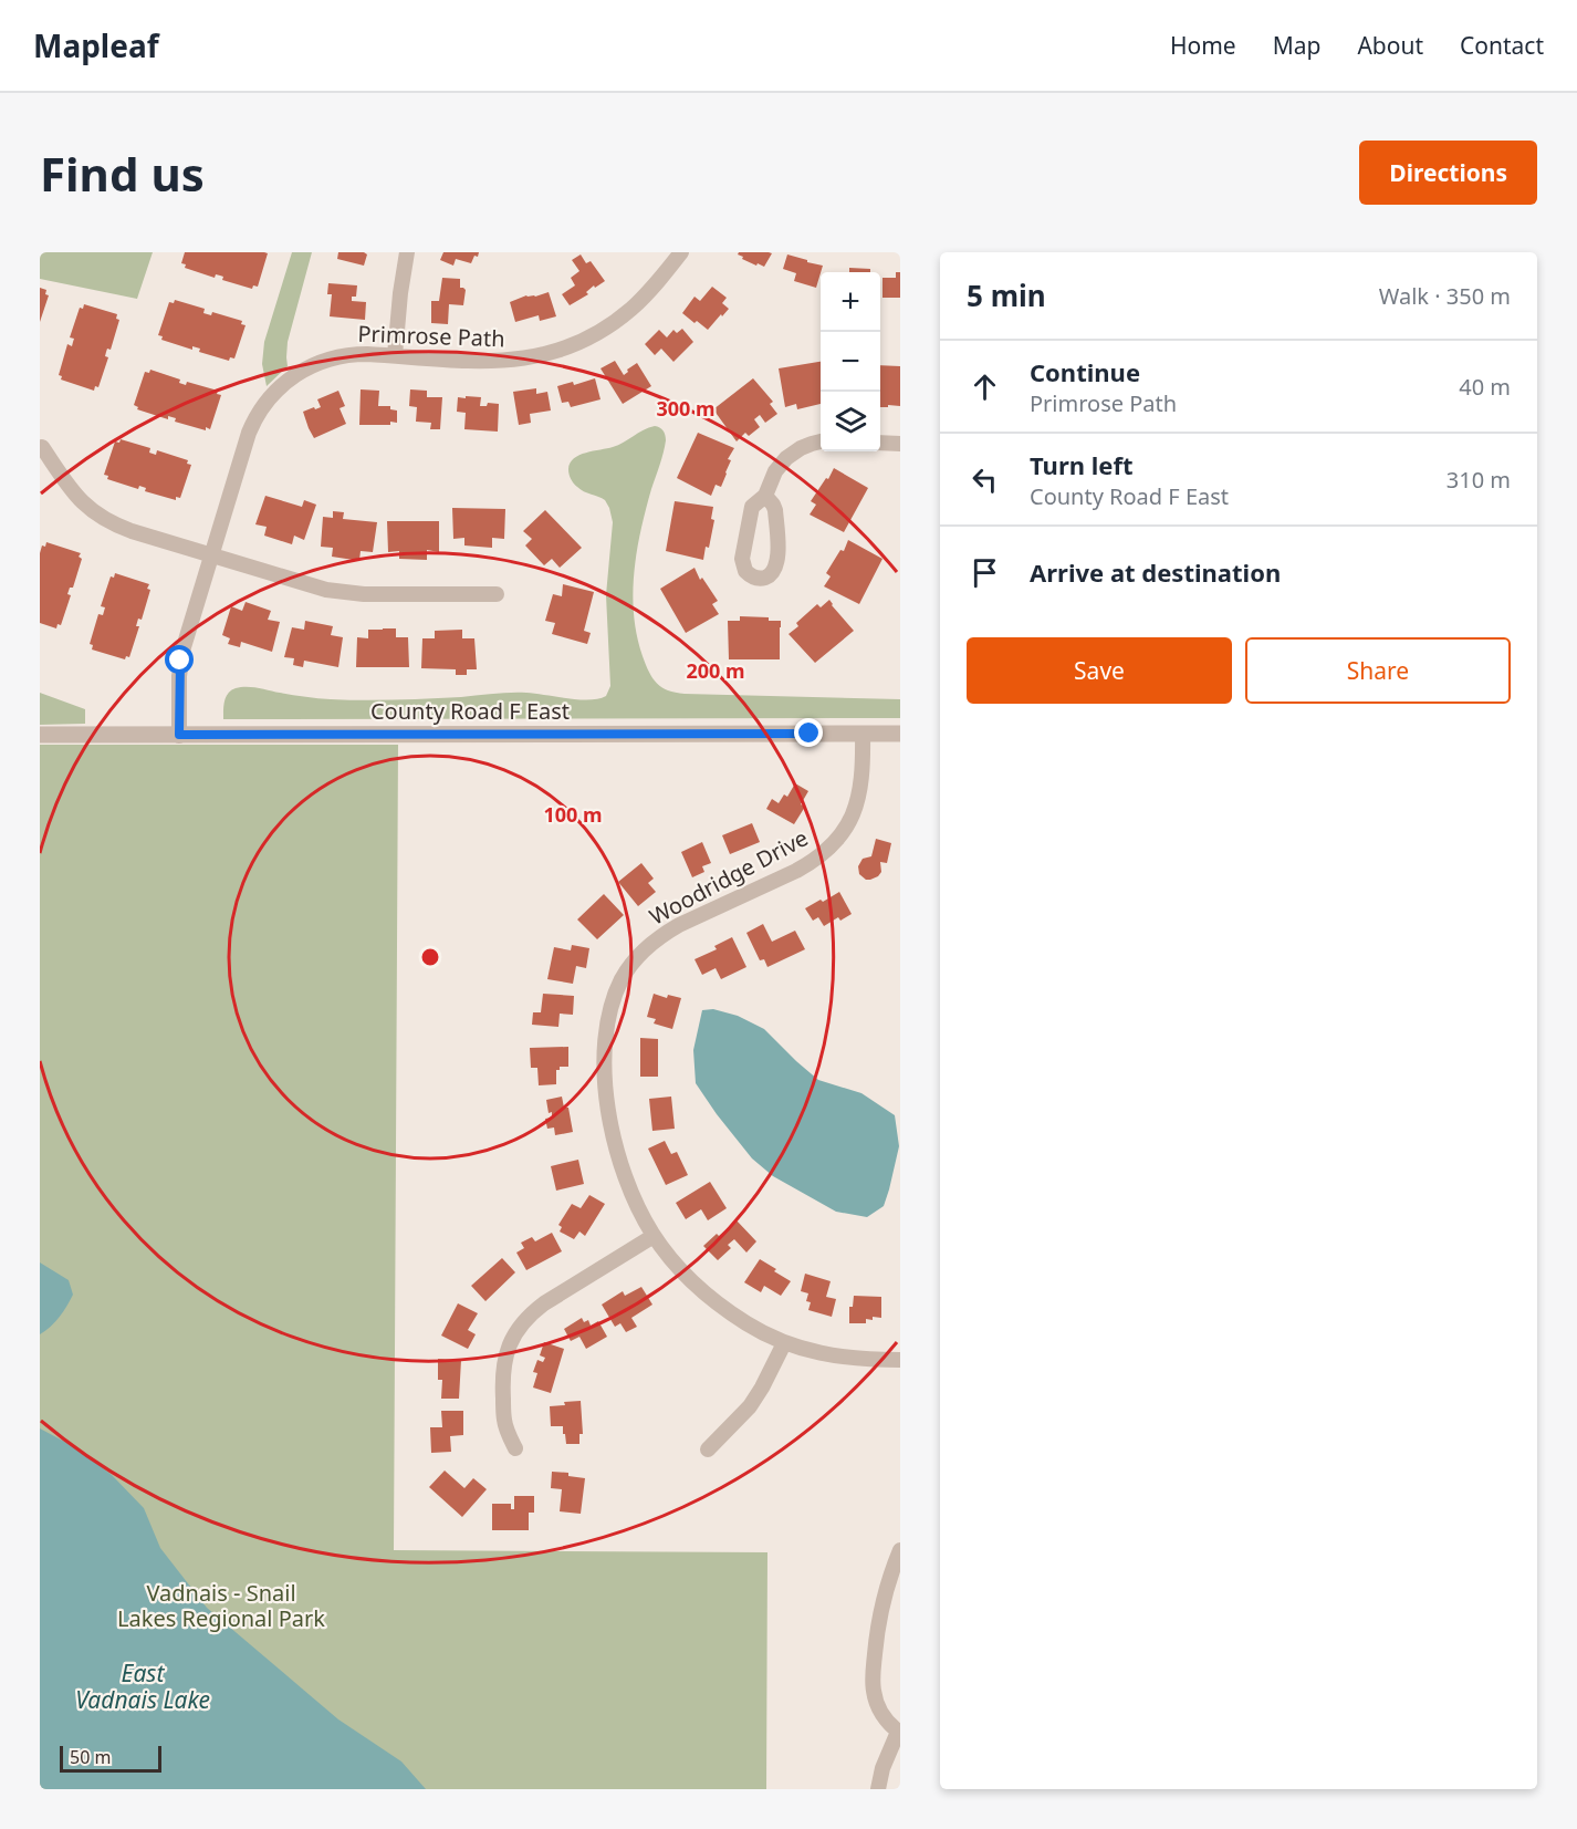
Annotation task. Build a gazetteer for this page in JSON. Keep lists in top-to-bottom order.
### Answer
{
  "streets": {
    "street": ["Primrose Path", "County Road F East", "Woodridge Drive"]
  },
  "crossings": [
    ["Primrose Path", "County Road F East"],
    ["County Road F East", "Woodridge Drive"]
  ],
  "water": ["East Vadnais Lake"],
  "parks": ["Vadnais - Snail Lakes Regional Park"],
  "scale_bar": "50 m",
  "page": {
    "header": "Mapleaf",
    "nav": [
      "Home",
      "Map",
      "About",
      "Contact"
    ],
    "buttons": [
      "Directions",
      ["Save", "Share"]
    ],
    "title": "Find us",
    "heading": ["5 min", "Walk · 350 m"],
    "map_buttons": ["+", "−"],
    "list": [
      ["Continue", "Primrose Path", "40 m"],
      ["Turn left", "County Road F East", "310 m"],
      "Arrive at destination"
    ],
    "scale": "50 m"
  },
  "rings": ["300 m", "200 m", "100 m"]
}
